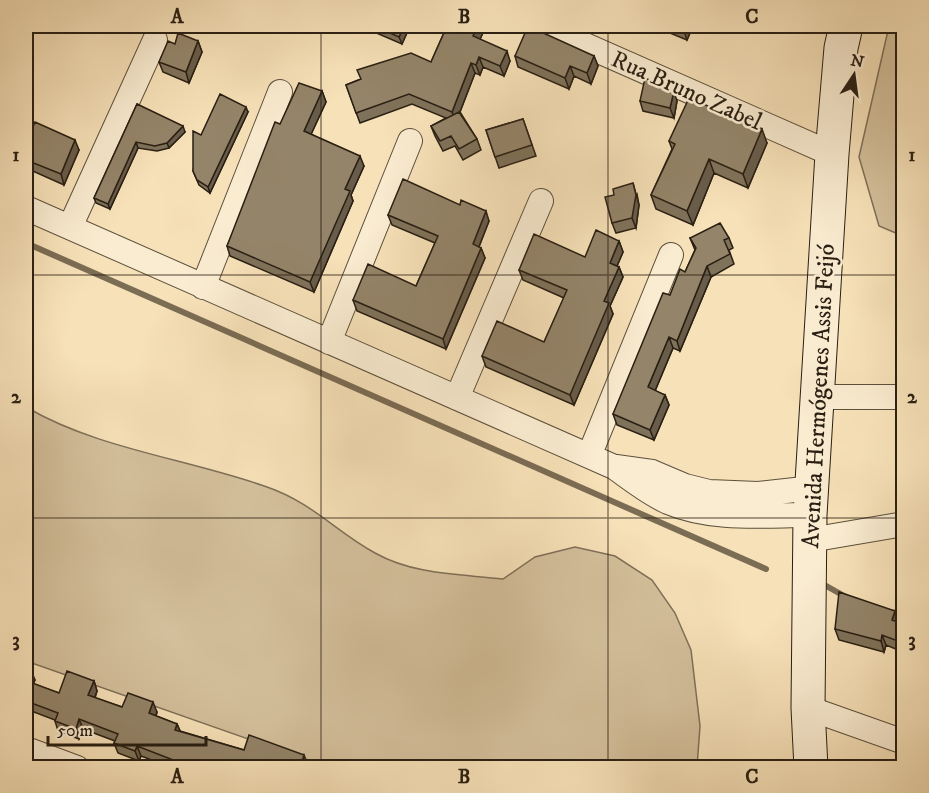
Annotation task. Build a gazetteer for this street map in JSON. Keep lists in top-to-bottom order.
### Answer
{
  "streets": {
    "main road": ["Avenida Hermógenes Assis Feijó"],
    "street": ["Rua Bruno Zabel"]
  },
  "crossings": [
    ["Rua Bruno Zabel", "Avenida Hermógenes Assis Feijó"]
  ],
  "scale_bar": "50 m",
  "north": "top",
  "grid": {
    "columns": ["A", "B", "C"],
    "rows": ["1", "2", "3"]
  }
}
